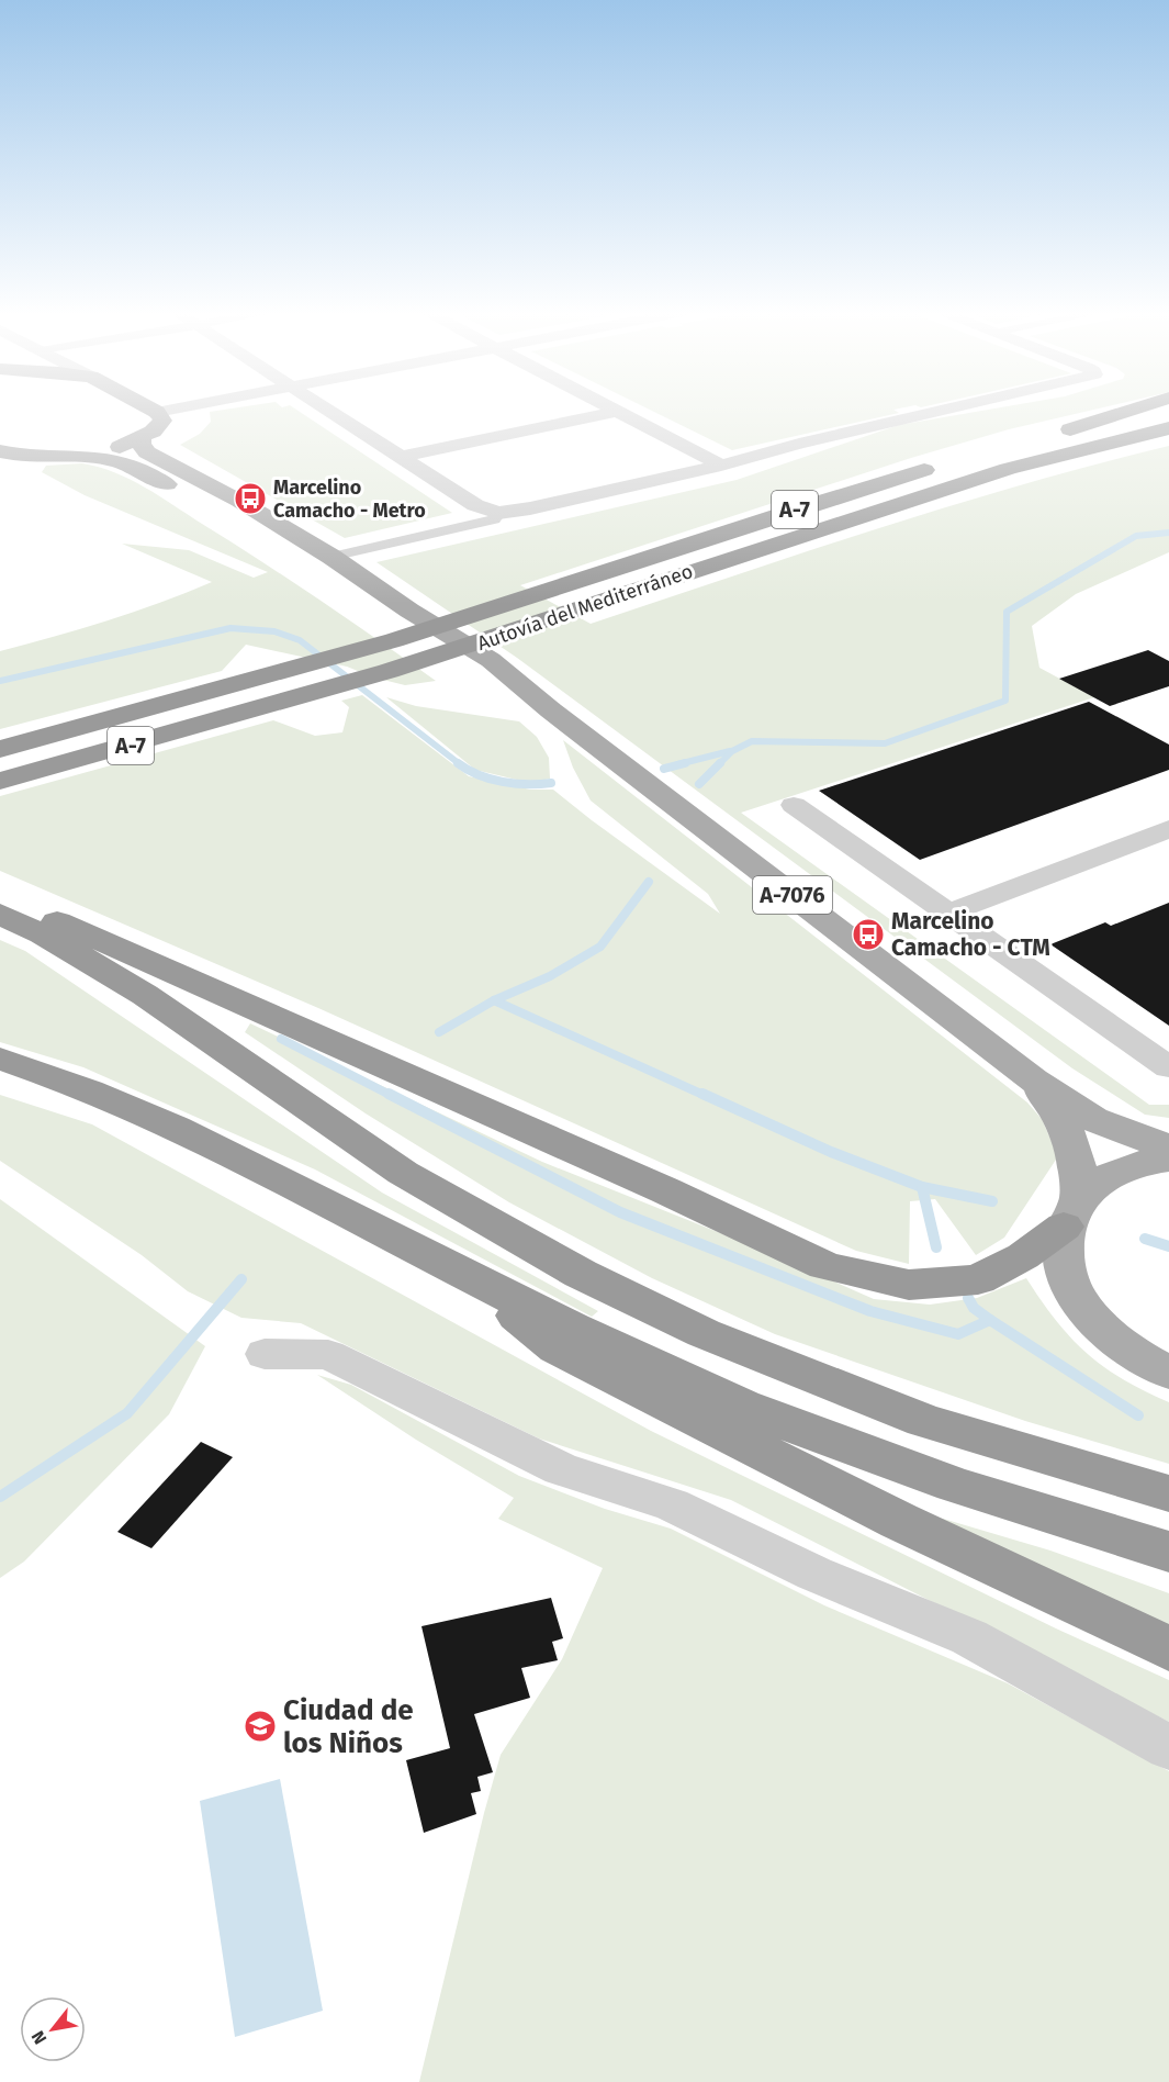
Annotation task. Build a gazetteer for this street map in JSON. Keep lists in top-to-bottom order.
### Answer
{
  "streets": {
    "highway": ["A-7", "Autovía del Mediterráneo"],
    "main road": ["A-7076"]
  },
  "places": {
    "bus stop": ["Marcelino Camacho - Metro", "Marcelino Camacho - CTM"],
    "school or university": ["Ciudad de los Niños"]
  },
  "north": "bottom left"
}
